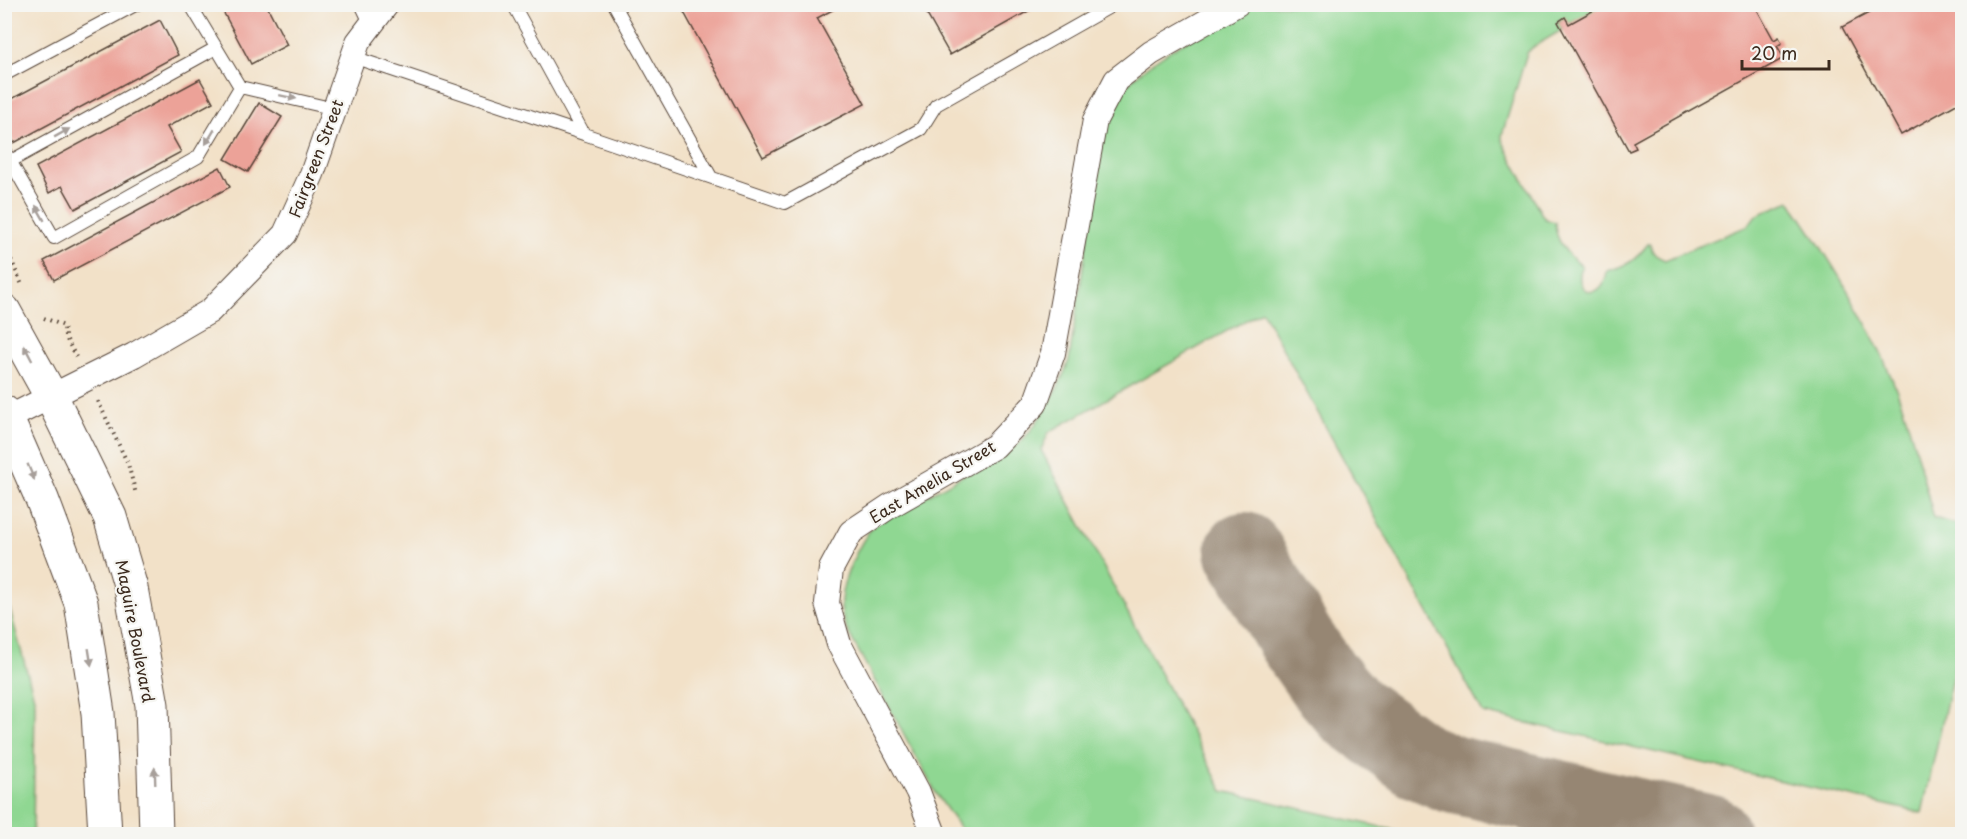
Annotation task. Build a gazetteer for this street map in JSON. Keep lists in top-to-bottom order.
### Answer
{
  "streets": {
    "main road": ["Maguire Boulevard"],
    "street": ["Fairgreen Street", "East Amelia Street"]
  },
  "crossings": [
    ["Fairgreen Street", "Maguire Boulevard"]
  ],
  "scale_bar": "20 m"
}
